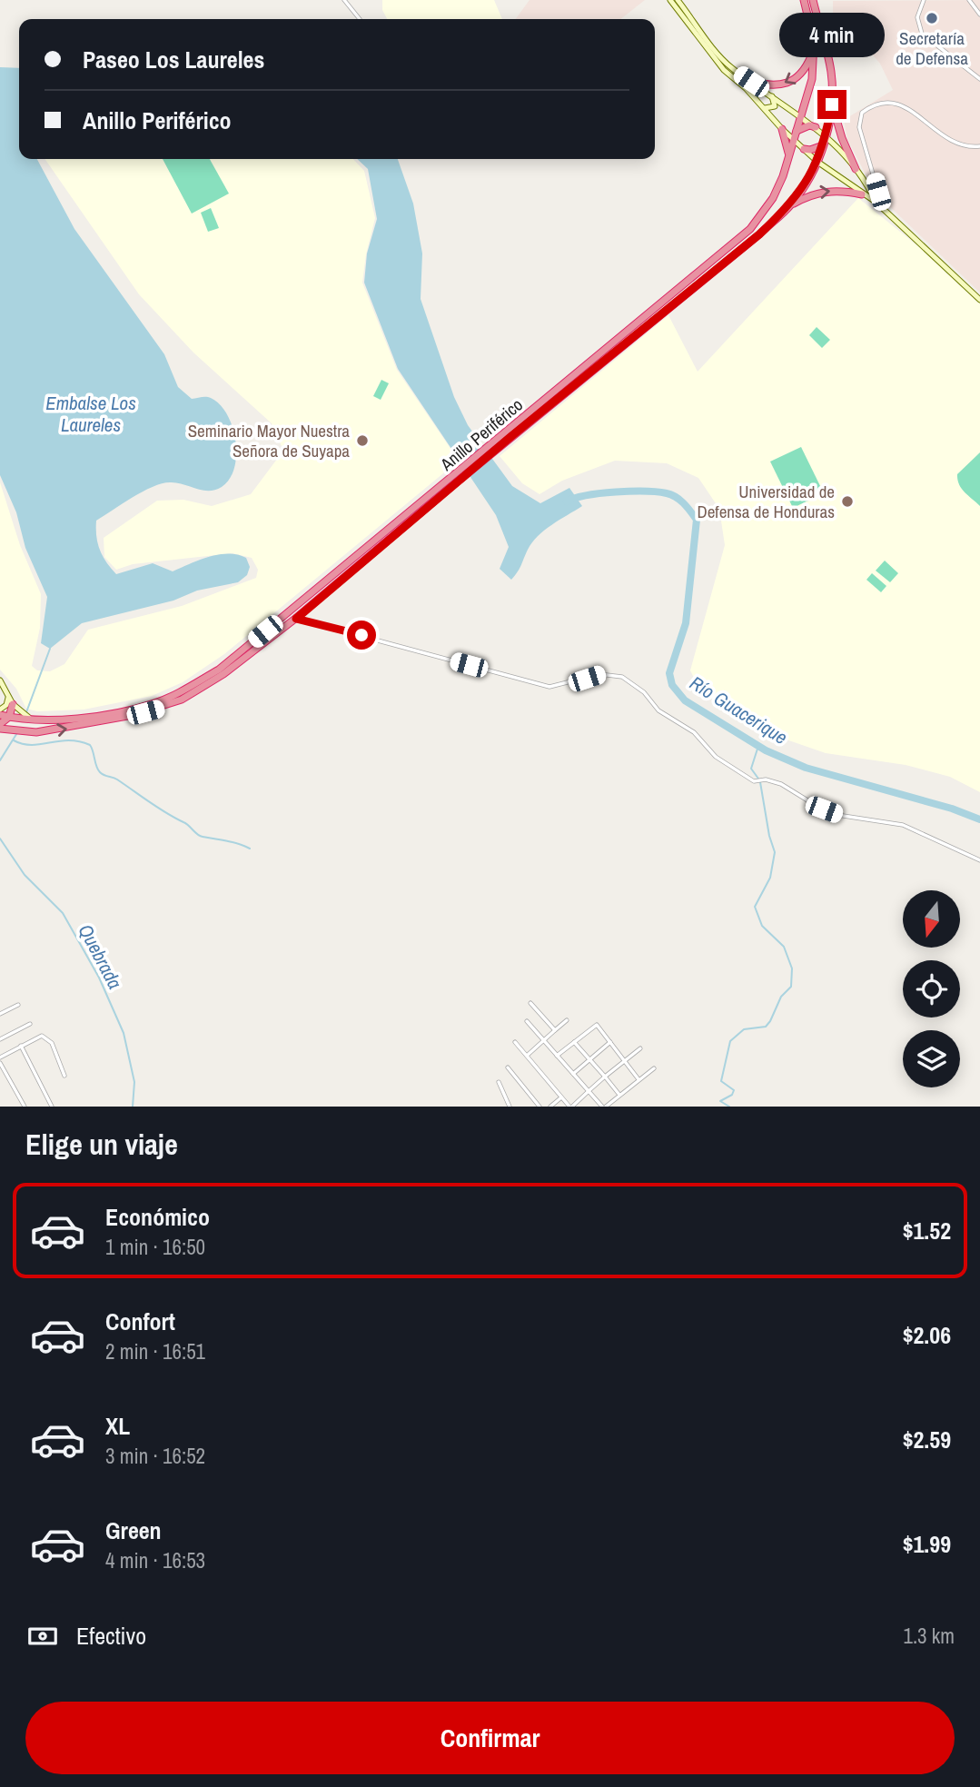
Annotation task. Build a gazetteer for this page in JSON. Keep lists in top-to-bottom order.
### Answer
{
  "streets": {
    "highway": ["Anillo Periférico"]
  },
  "water": ["Embalse Los Laureles", "Río Guacerique", "Quebrada"],
  "places": ["Secretaría de Defensa", "Seminario Mayor Nuestra Señora de Suyapa", "Universidad de Defensa de Honduras"],
  "north": "bottom",
  "page": {
    "bubble": "4 min",
    "banner": ["Paseo Los Laureles", "Anillo Periférico"],
    "heading": "Elige un viaje",
    "list": [
      {
        "name": "Económico",
        "note": "1 min · 16:50",
        "value": "$1.52"
      },
      {
        "name": "Confort",
        "note": "2 min · 16:51",
        "value": "$2.06"
      },
      {
        "name": "XL",
        "note": "3 min · 16:52",
        "value": "$2.59"
      },
      {
        "name": "Green",
        "note": "4 min · 16:53",
        "value": "$1.99"
      }
    ],
    "pay": ["Efectivo", "1.3 km"],
    "buttons": "Confirmar"
  }
}
